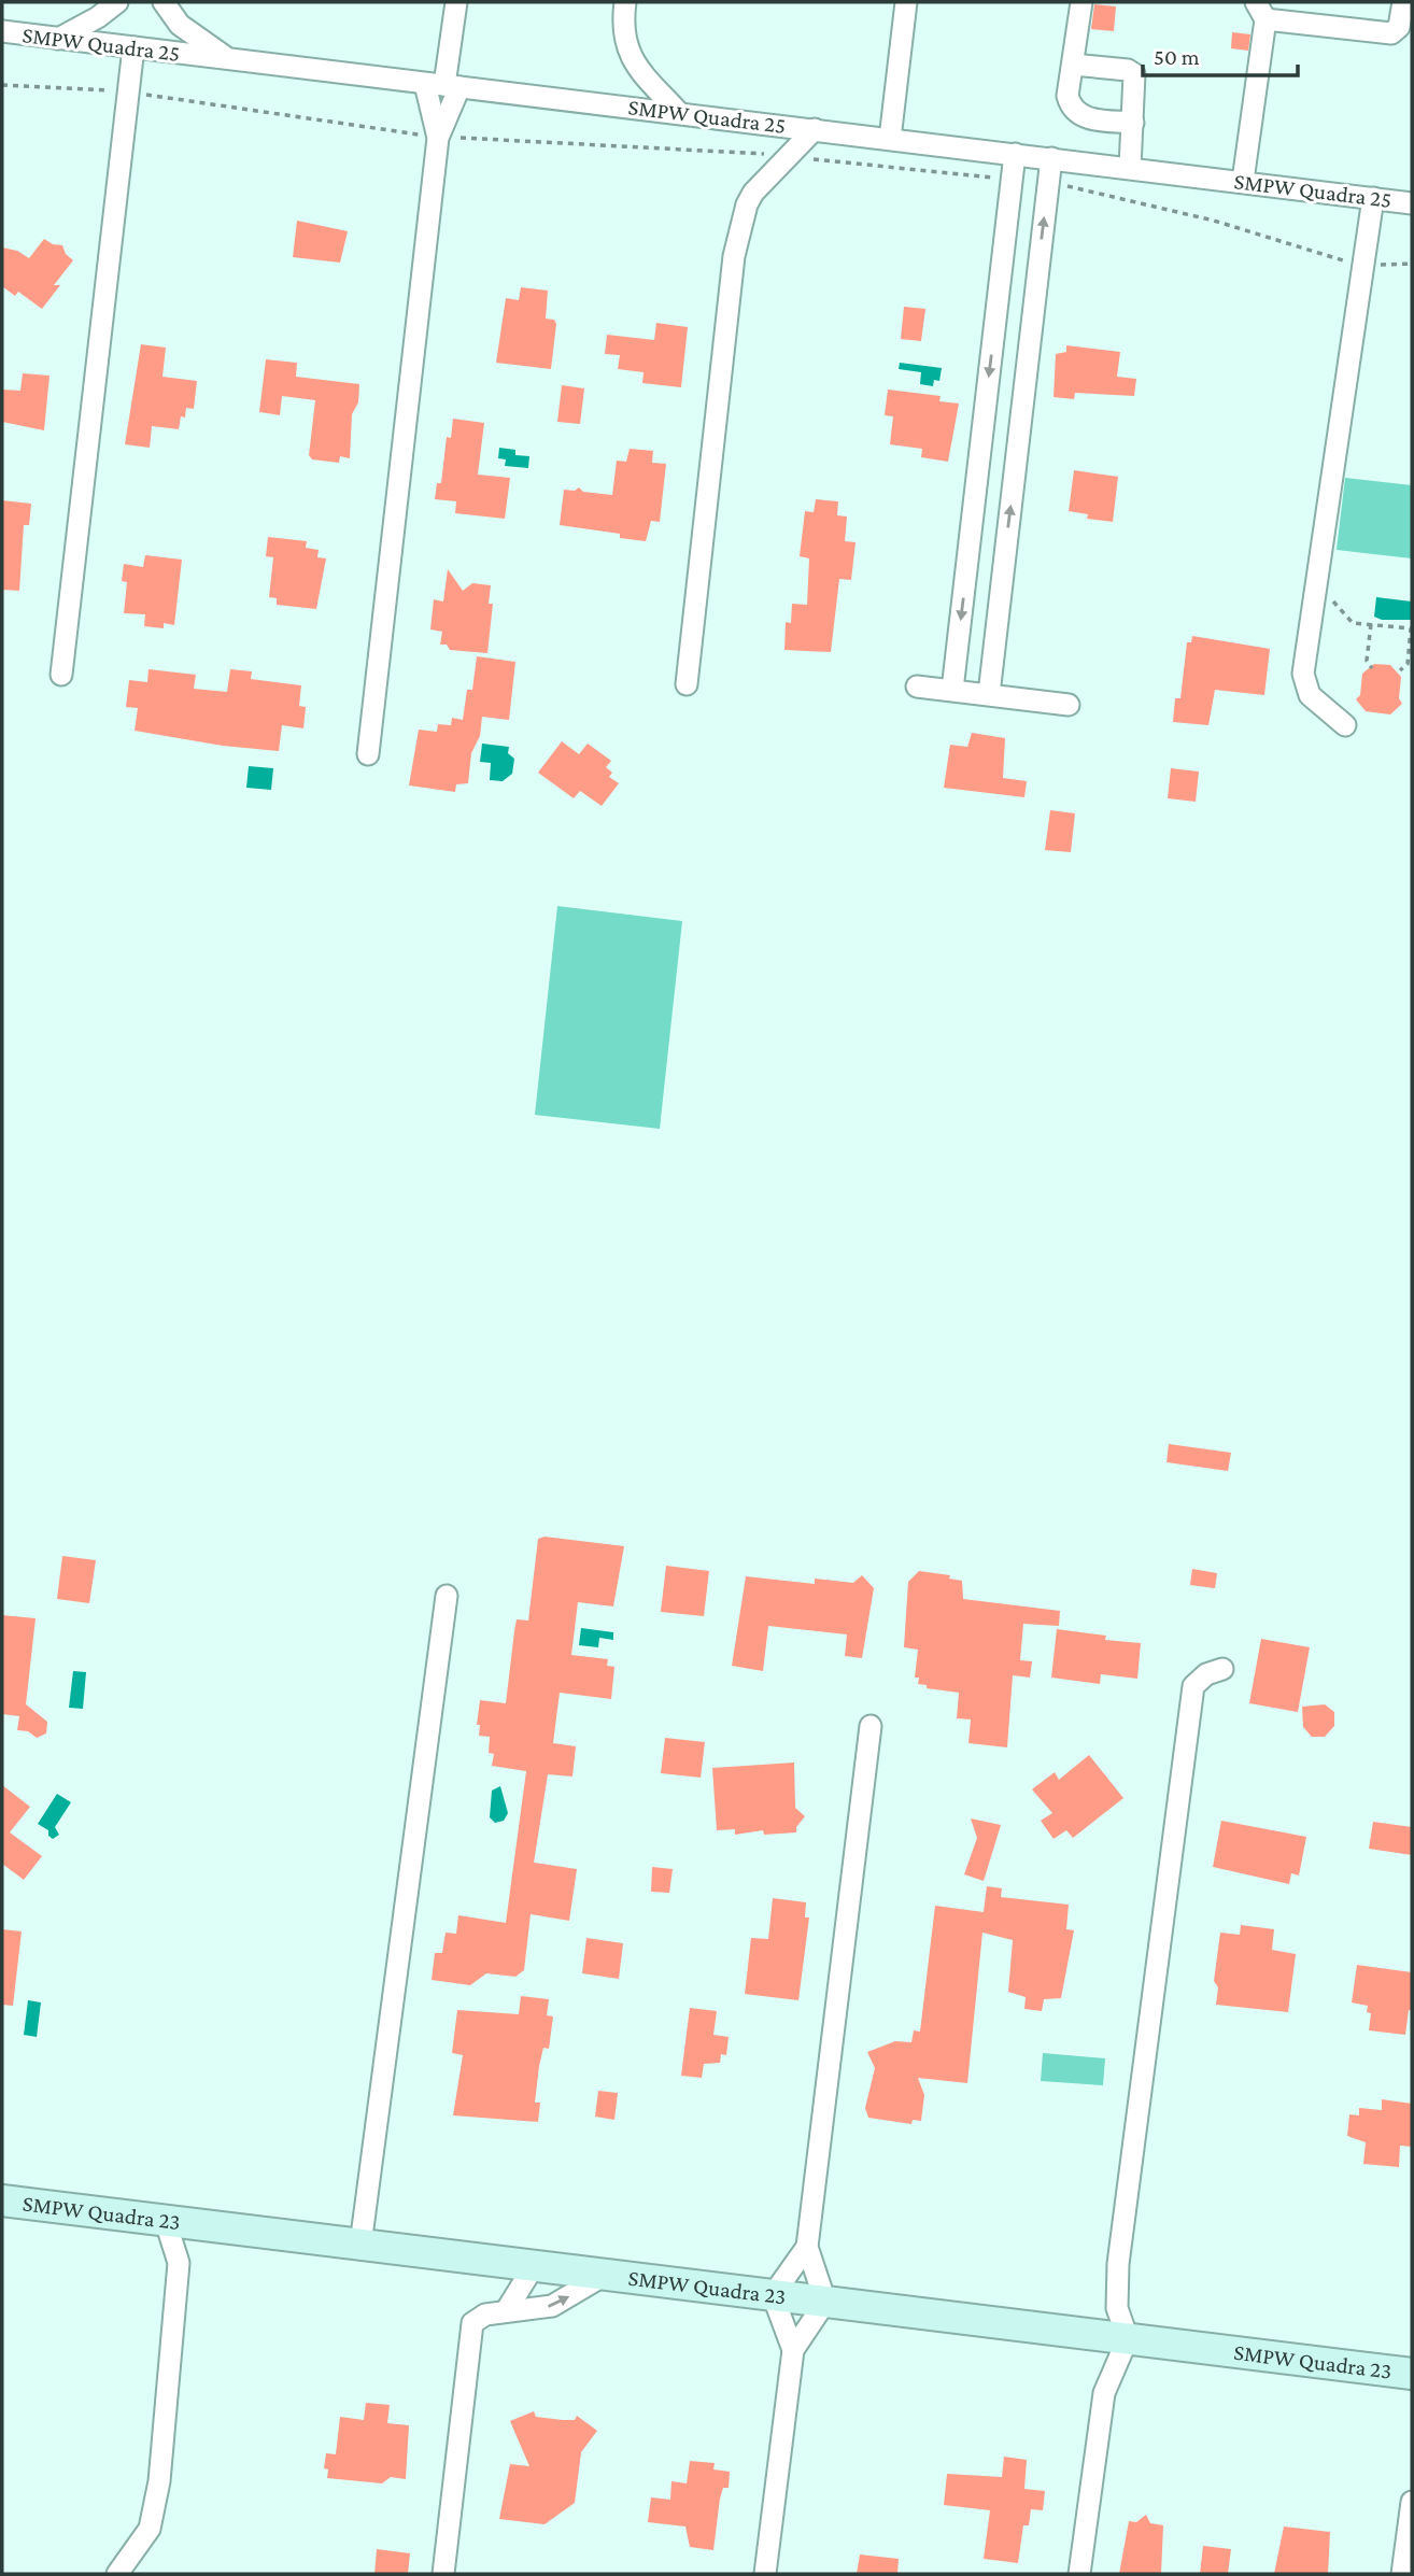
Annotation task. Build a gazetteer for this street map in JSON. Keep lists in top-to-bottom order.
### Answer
{
  "streets": {
    "street": ["SMPW Quadra 25", "SMPW Quadra 23"]
  },
  "scale_bar": "50 m"
}
